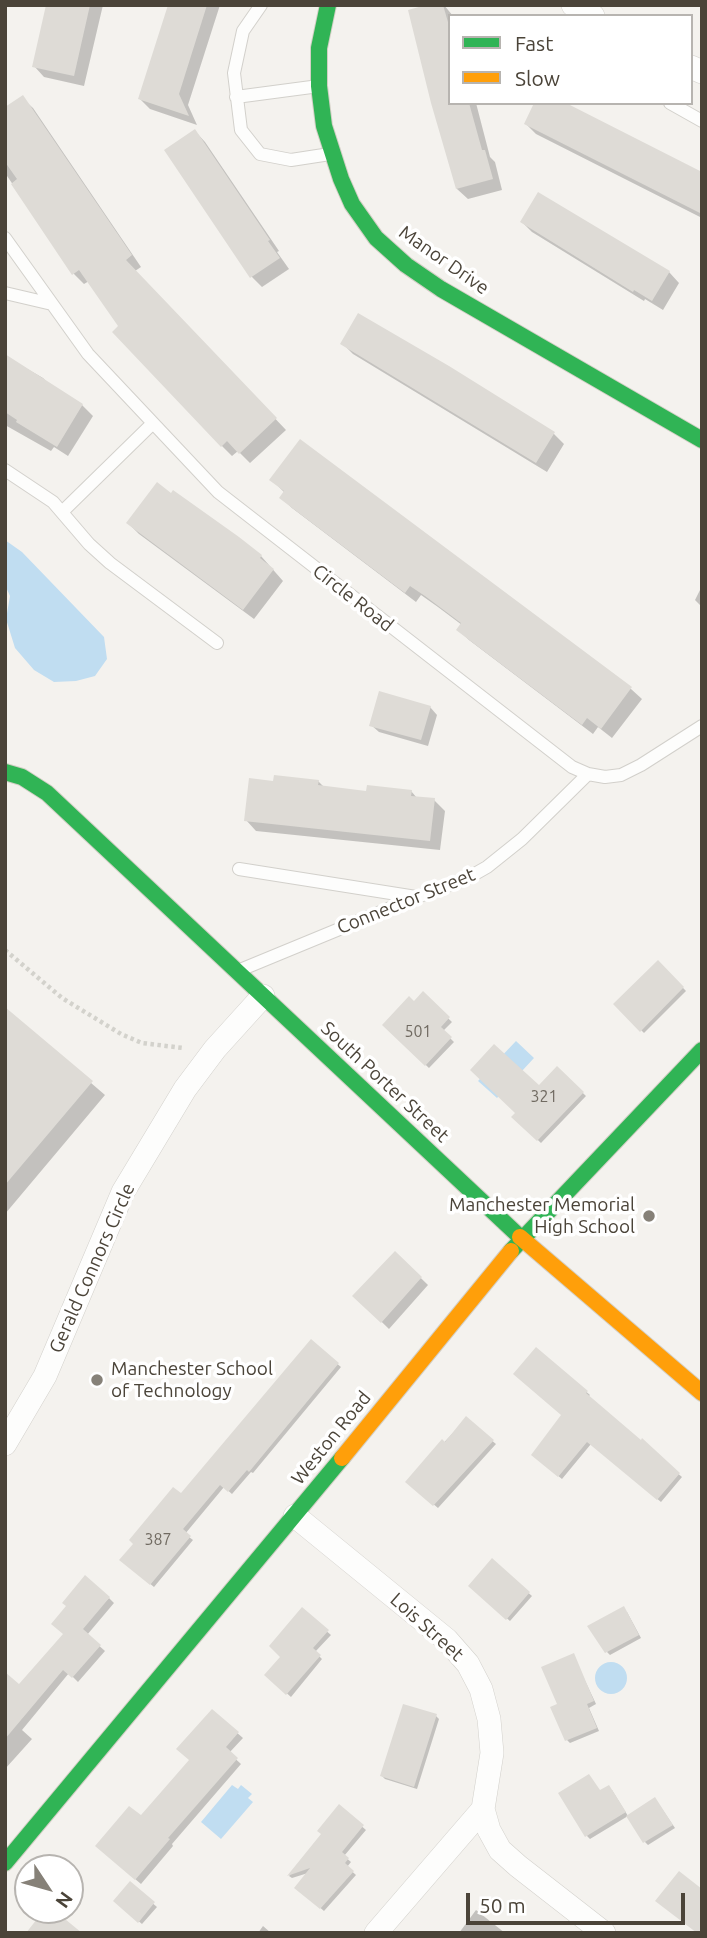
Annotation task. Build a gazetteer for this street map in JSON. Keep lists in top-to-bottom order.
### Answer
{
  "streets": {
    "street": [
      "Manor Drive",
      "South Porter Street",
      "Gerald Connors Circle",
      "Weston Road",
      "Lois Street"
    ],
    "lane": ["Circle Road", "Connector Street"]
  },
  "crossings": [
    ["Circle Road", "Connector Street"],
    ["Connector Street", "South Porter Street"],
    ["South Porter Street", "Gerald Connors Circle"],
    ["South Porter Street", "Weston Road"],
    ["Weston Road", "Lois Street"]
  ],
  "places": ["Manchester Memorial High School", "Manchester School of Technology"],
  "house_numbers": ["501", "321", "387"],
  "legend": ["Fast", "Slow"],
  "scale_bar": "50 m",
  "north": "bottom right"
}
